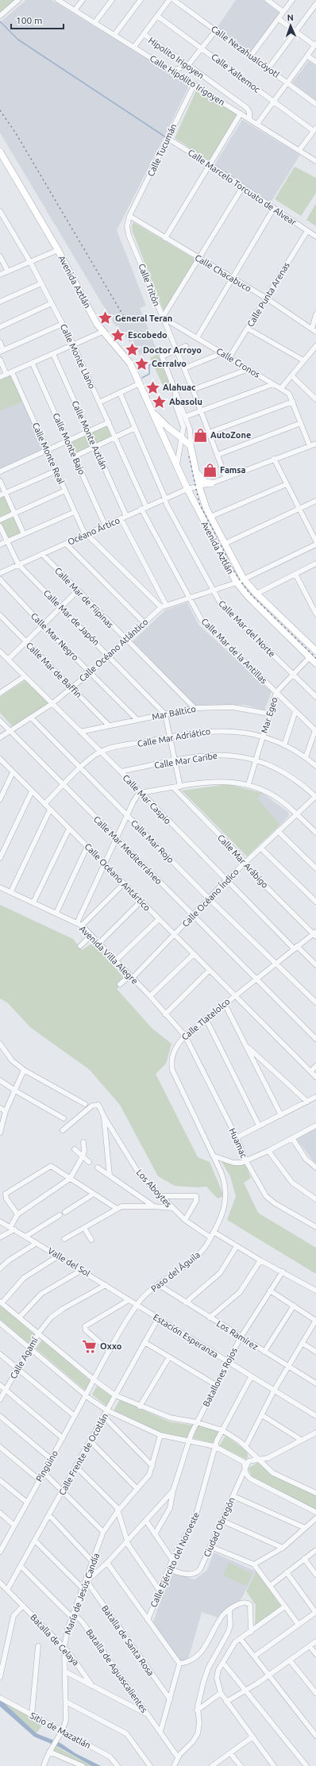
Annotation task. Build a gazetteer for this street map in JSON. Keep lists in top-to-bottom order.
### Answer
{
  "streets": {
    "main road": ["Avenida Aztlán"],
    "street": [
      "Calle Nezahualcóyotl",
      "Hipolito Irigoyen",
      "Calle Xaltemoc",
      "Calle Hipólito Irigoyen",
      "Calle Tucumán",
      "Calle Marcelo Torcuato de Alvear",
      "Calle Chacabuco",
      "Calle Tritón",
      "Calle Punta Arenas",
      "Calle Monte Llano",
      "Calle Cronos",
      "Calle Monte Aztlán",
      "Calle Monte Bajo",
      "Calle Monte Real",
      "Océano Ártico",
      "Calle Mar de Fiipinas",
      "Calle Mar de Japón",
      "Calle Mar del Norte",
      "Calle Mar Negro",
      "Calle Océano Atlántico",
      "Calle Mar de la Antillas",
      "Calle Mar de Baffin",
      "Mar Báltico",
      "Mar Egeo",
      "Calle Mar Adriático",
      "Calle Mar Caribe",
      "Calle Mar Caspio",
      "Calle Mar Rojo",
      "Calle Mar Mediterráneo",
      "Calle Mar Arábigo",
      "Calle Océano Antártico",
      "Calle Océano Índico",
      "Avenida Villa Alegre",
      "Calle Tlatelolco",
      "Huamac",
      "Los Aboytes",
      "Valle del Sol",
      "Paso del Águila",
      "Los Ramírez",
      "Estación Esperanza",
      "Calle Agamí",
      "Batallones Rojos",
      "Calle Frente de Ocotlán",
      "Pingüino",
      "Ciudad Obregón",
      "Calle Ejército del Noroeste",
      "María de Jesús Candía",
      "Batalla de Celaya",
      "Batalla de Santa Rosa",
      "Batalla de Aguascalientes",
      "Sitio de Mazatlán"
    ]
  },
  "crossings": [
    ["Hipolito Irigoyen", "Calle Hipólito Irigoyen"],
    ["Calle Hipólito Irigoyen", "Calle Tucumán"],
    ["Calle Tucumán", "Calle Marcelo Torcuato de Alvear"],
    ["Calle Tucumán", "Calle Chacabuco"],
    ["Calle Tucumán", "Calle Tritón"],
    ["Calle Marcelo Torcuato de Alvear", "Calle Punta Arenas"],
    ["Calle Chacabuco", "Calle Tritón"],
    ["Calle Chacabuco", "Calle Punta Arenas"],
    ["Avenida Aztlán", "Océano Ártico"],
    ["Avenida Aztlán", "Calle Océano Atlántico"],
    ["Avenida Aztlán", "Mar Egeo"],
    ["Calle Tritón", "Calle Cronos"],
    ["Calle Tritón", "Océano Ártico"],
    ["Calle Punta Arenas", "Calle Cronos"],
    ["Calle Monte Llano", "Océano Ártico"],
    ["Calle Monte Llano", "Calle Mar de la Antillas"],
    ["Calle Cronos", "Océano Ártico"],
    ["Calle Monte Aztlán", "Océano Ártico"],
    ["Calle Monte Bajo", "Océano Ártico"],
    ["Calle Monte Real", "Océano Ártico"],
    ["Calle Monte Real", "Calle Océano Atlántico"],
    ["Océano Ártico", "Calle Mar de Fiipinas"],
    ["Océano Ártico", "Calle Mar de Japón"],
    ["Océano Ártico", "Calle Mar del Norte"],
    ["Océano Ártico", "Calle Mar de la Antillas"],
    ["Calle Mar de Fiipinas", "Calle Océano Atlántico"],
    ["Calle Mar de Fiipinas", "Mar Báltico"],
    ["Calle Mar de Japón", "Calle Océano Atlántico"],
    ["Calle Mar de Japón", "Mar Báltico"],
    ["Calle Mar del Norte", "Calle Océano Atlántico"],
    ["Calle Mar del Norte", "Mar Egeo"],
    ["Calle Mar Negro", "Calle Océano Atlántico"],
    ["Calle Mar Negro", "Mar Báltico"],
    ["Calle Océano Atlántico", "Calle Mar de la Antillas"],
    ["Calle Océano Atlántico", "Calle Mar de Baffin"],
    ["Calle Océano Atlántico", "Calle Mar Caspio"],
    ["Calle Océano Atlántico", "Calle Mar Rojo"],
    ["Calle Océano Atlántico", "Calle Mar Mediterráneo"],
    ["Calle Mar de la Antillas", "Mar Egeo"],
    ["Calle Mar de Baffin", "Mar Báltico"],
    ["Mar Báltico", "Mar Egeo"],
    ["Mar Báltico", "Calle Mar Caspio"],
    ["Mar Egeo", "Calle Mar Adriático"],
    ["Mar Egeo", "Calle Mar Caribe"],
    ["Calle Mar Adriático", "Calle Mar Caspio"],
    ["Calle Mar Caribe", "Calle Mar Caspio"],
    ["Calle Mar Caribe", "Calle Océano Índico"],
    ["Calle Mar Caspio", "Calle Océano Índico"],
    ["Calle Mar Caspio", "Calle Tlatelolco"],
    ["Calle Mar Rojo", "Calle Océano Índico"],
    ["Calle Mar Rojo", "Calle Tlatelolco"],
    ["Calle Mar Mediterráneo", "Calle Océano Índico"],
    ["Calle Mar Mediterráneo", "Calle Tlatelolco"],
    ["Calle Mar Arábigo", "Calle Océano Índico"],
    ["Calle Mar Arábigo", "Calle Tlatelolco"],
    ["Calle Océano Antártico", "Calle Océano Índico"],
    ["Calle Océano Antártico", "Calle Tlatelolco"],
    ["Calle Océano Índico", "Avenida Villa Alegre"],
    ["Avenida Villa Alegre", "Calle Tlatelolco"],
    ["Avenida Villa Alegre", "Huamac"],
    ["Calle Tlatelolco", "Huamac"],
    ["Calle Tlatelolco", "Paso del Águila"],
    ["Los Aboytes", "Paso del Águila"],
    ["Valle del Sol", "Paso del Águila"],
    ["Valle del Sol", "Estación Esperanza"],
    ["Valle del Sol", "Calle Agamí"],
    ["Paso del Águila", "Los Ramírez"],
    ["Paso del Águila", "Estación Esperanza"],
    ["Paso del Águila", "Pingüino"],
    ["Los Ramírez", "Batallones Rojos"],
    ["Estación Esperanza", "Batallones Rojos"],
    ["Estación Esperanza", "Calle Frente de Ocotlán"],
    ["Estación Esperanza", "Calle Ejército del Noroeste"],
    ["Batallones Rojos", "María de Jesús Candía"],
    ["Batallones Rojos", "Batalla de Santa Rosa"],
    ["Calle Frente de Ocotlán", "Batalla de Celaya"],
    ["Calle Frente de Ocotlán", "Batalla de Aguascalientes"],
    ["Ciudad Obregón", "Calle Ejército del Noroeste"],
    ["María de Jesús Candía", "Batalla de Celaya"],
    ["María de Jesús Candía", "Batalla de Santa Rosa"],
    ["María de Jesús Candía", "Batalla de Aguascalientes"],
    ["María de Jesús Candía", "Sitio de Mazatlán"]
  ],
  "places": {
    "place": [
      "General Teran",
      "Escobedo",
      "Doctor Arroyo",
      "Cerralvo",
      "Alahuac",
      "Abasolu"
    ],
    "shop": ["AutoZone", "Famsa"],
    "supermarket": ["Oxxo"]
  },
  "scale_bar": "100 m",
  "north": "top"
}
